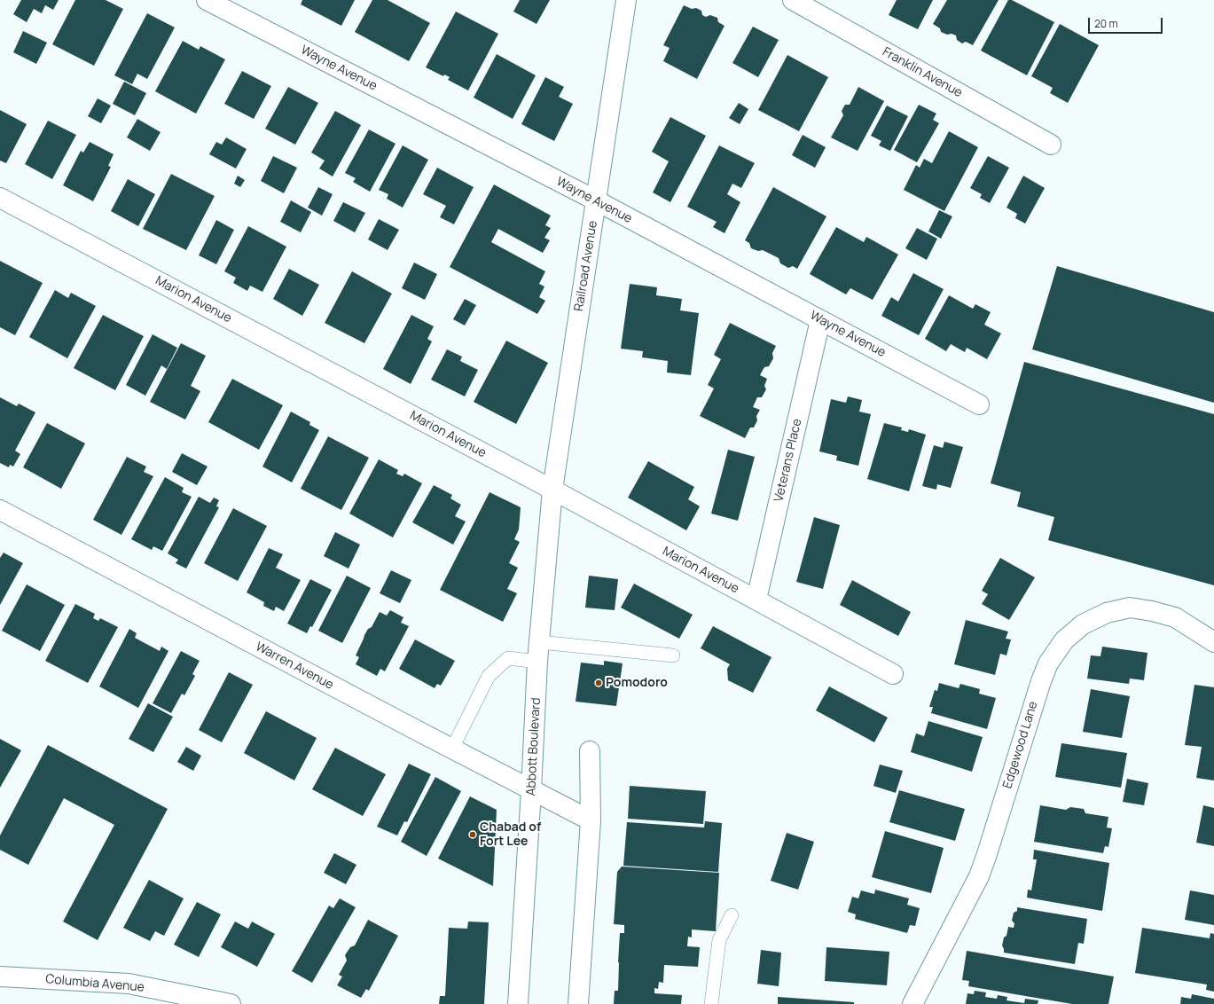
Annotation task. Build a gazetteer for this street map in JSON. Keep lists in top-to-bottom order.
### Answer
{
  "streets": {
    "street": [
      "Wayne Avenue",
      "Franklin Avenue",
      "Railroad Avenue",
      "Marion Avenue",
      "Veterans Place",
      "Warren Avenue",
      "Edgewood Lane",
      "Abbott Boulevard",
      "Columbia Avenue"
    ]
  },
  "crossings": [
    ["Wayne Avenue", "Railroad Avenue"],
    ["Wayne Avenue", "Veterans Place"],
    ["Railroad Avenue", "Marion Avenue"],
    ["Railroad Avenue", "Abbott Boulevard"],
    ["Marion Avenue", "Veterans Place"],
    ["Marion Avenue", "Abbott Boulevard"],
    ["Warren Avenue", "Abbott Boulevard"]
  ],
  "places": ["Pomodoro", "Chabad of Fort Lee"],
  "scale_bar": "20 m"
}
